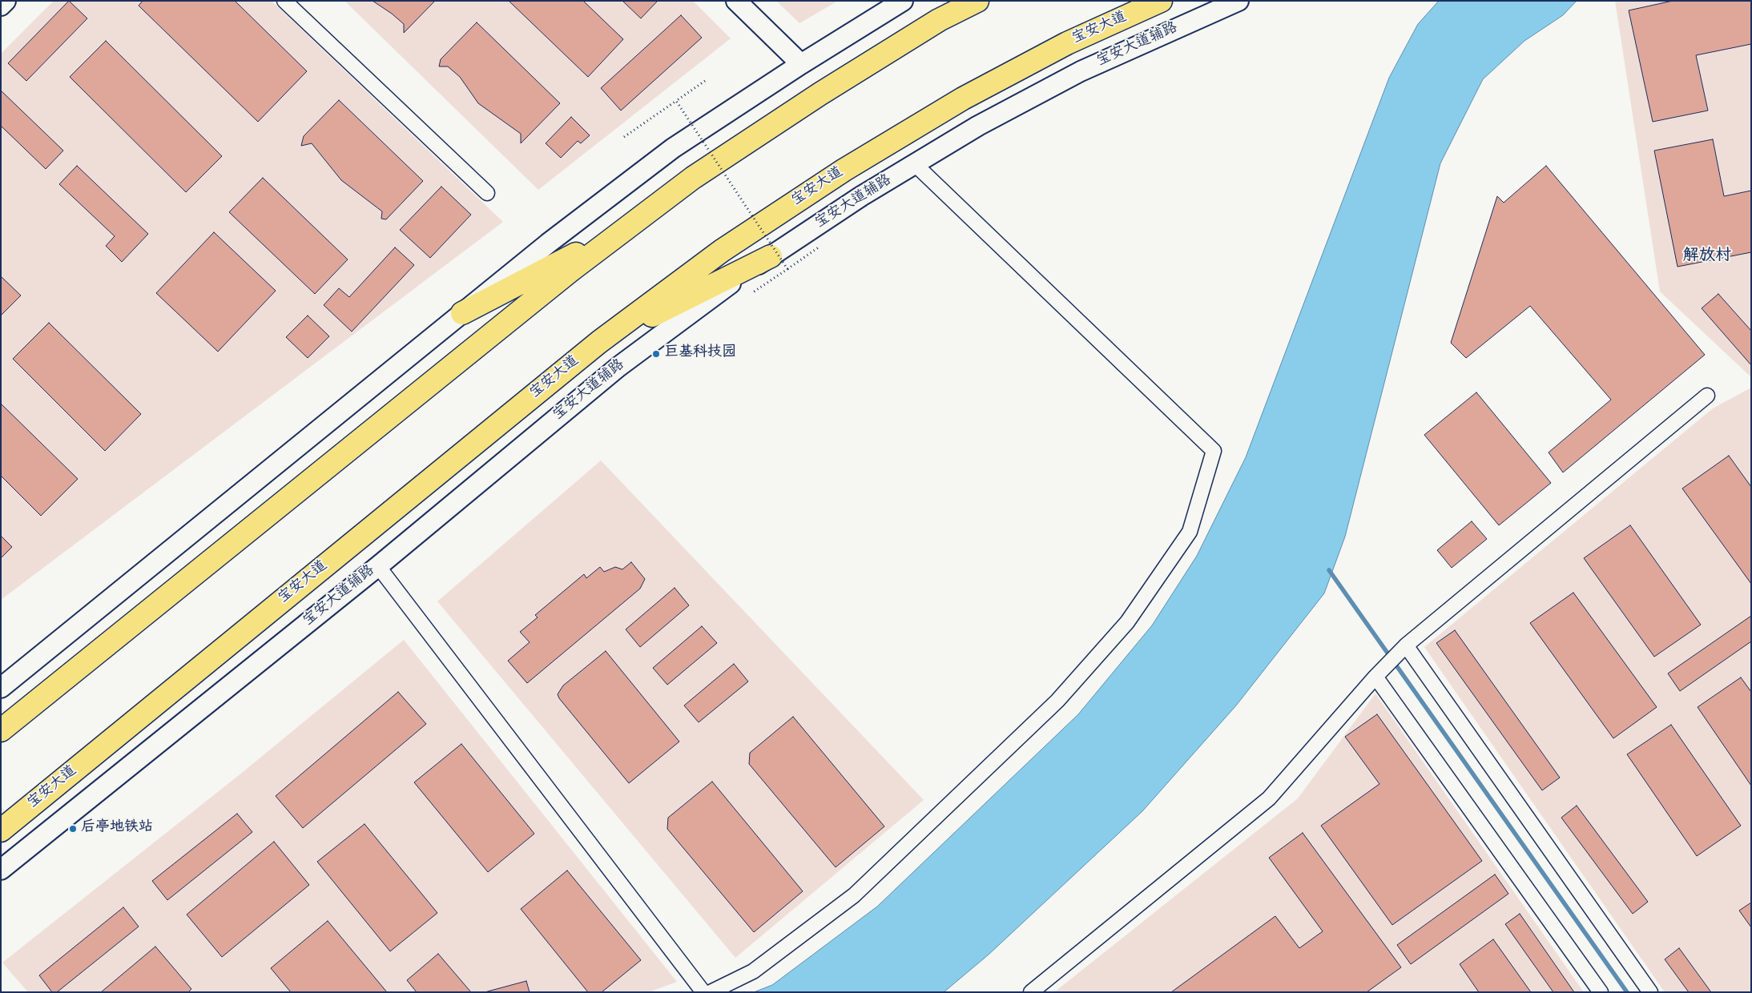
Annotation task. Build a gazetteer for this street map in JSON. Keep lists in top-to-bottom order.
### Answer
{
  "streets": {
    "main road": ["宝安大道", "宝安大道辅路"]
  },
  "districts": ["解放村"],
  "places": ["巨基科技园", "后亭地铁站"]
}
